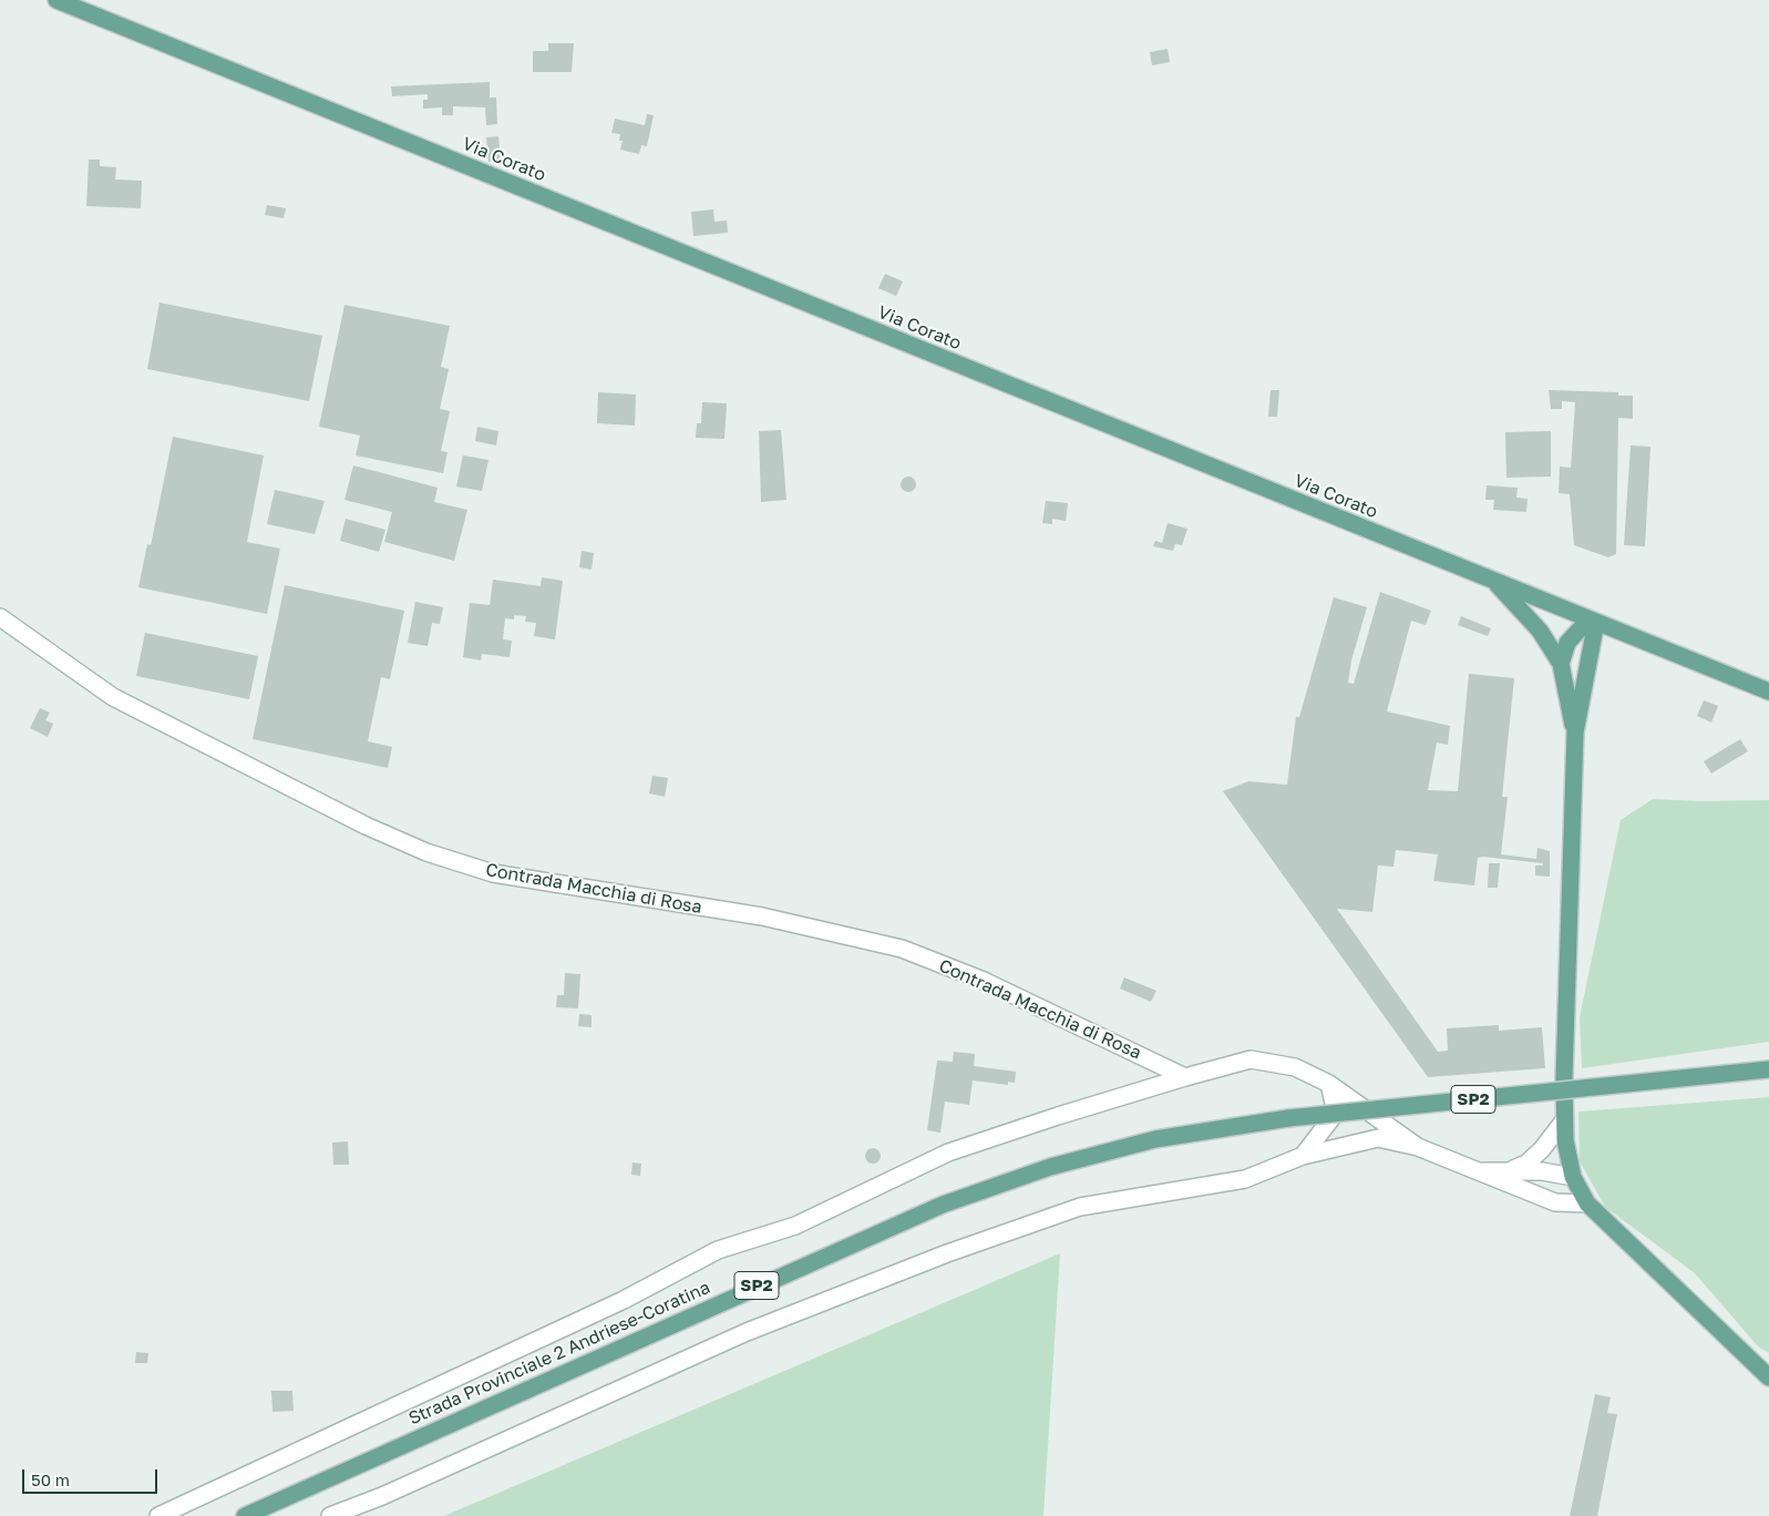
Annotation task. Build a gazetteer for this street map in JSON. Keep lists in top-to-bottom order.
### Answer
{
  "streets": {
    "main road": ["Via Corato", "SP2", "Strada Provinciale 2 Andriese-Coratina"],
    "street": ["Contrada Macchia di Rosa"]
  },
  "scale_bar": "50 m"
}
